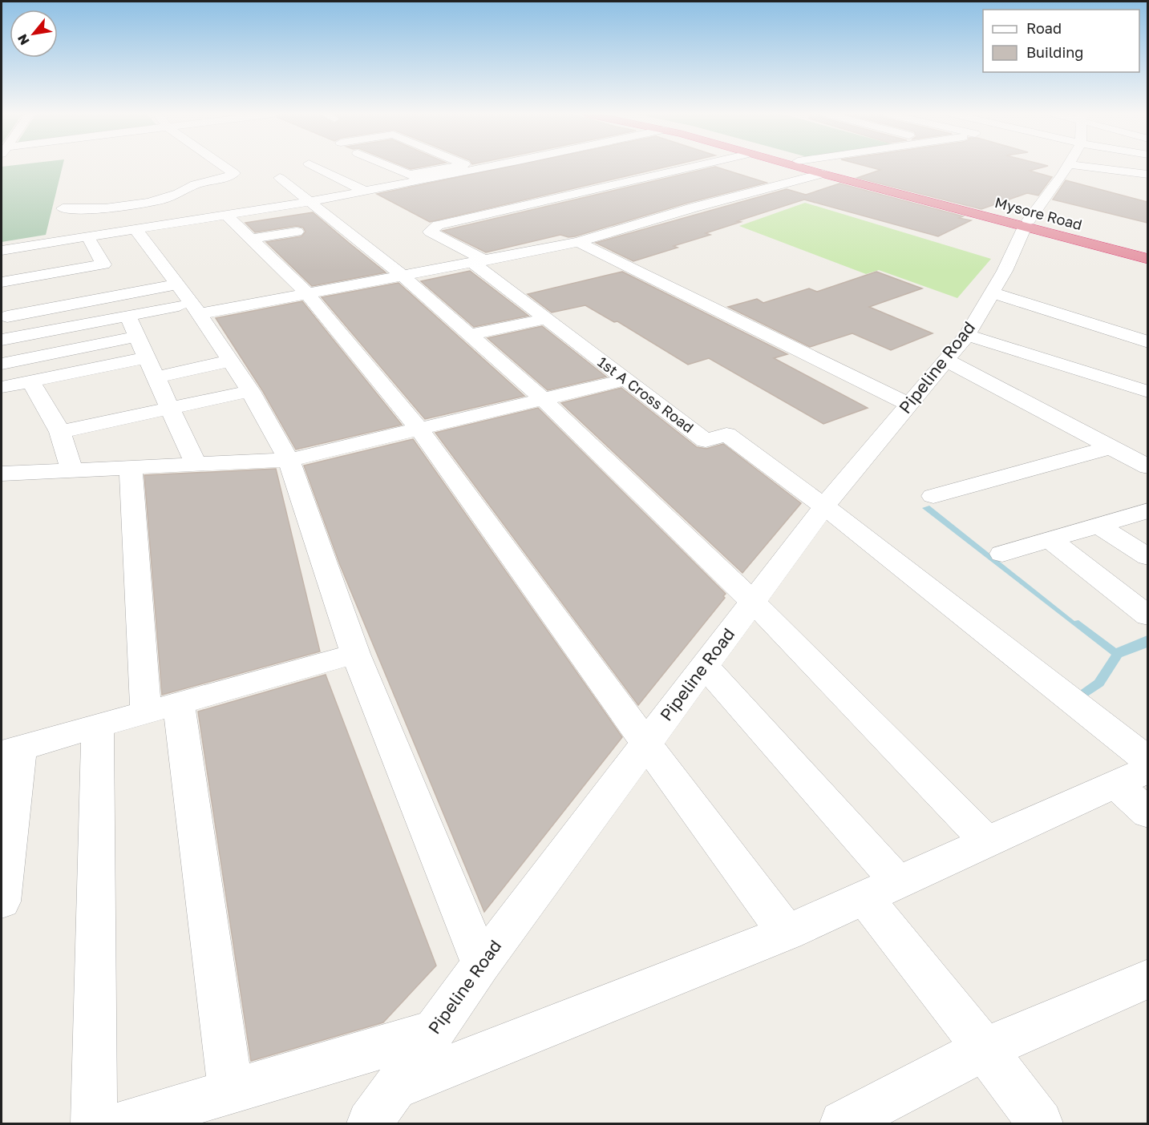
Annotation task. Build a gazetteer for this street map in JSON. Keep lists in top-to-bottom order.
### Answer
{
  "streets": {
    "highway": ["Mysore Road"],
    "street": ["Pipeline Road", "1st A Cross Road"]
  },
  "crossings": [
    ["Mysore Road", "Pipeline Road"],
    ["Pipeline Road", "1st A Cross Road"]
  ],
  "legend": ["Road", "Building"],
  "north": "bottom left"
}
